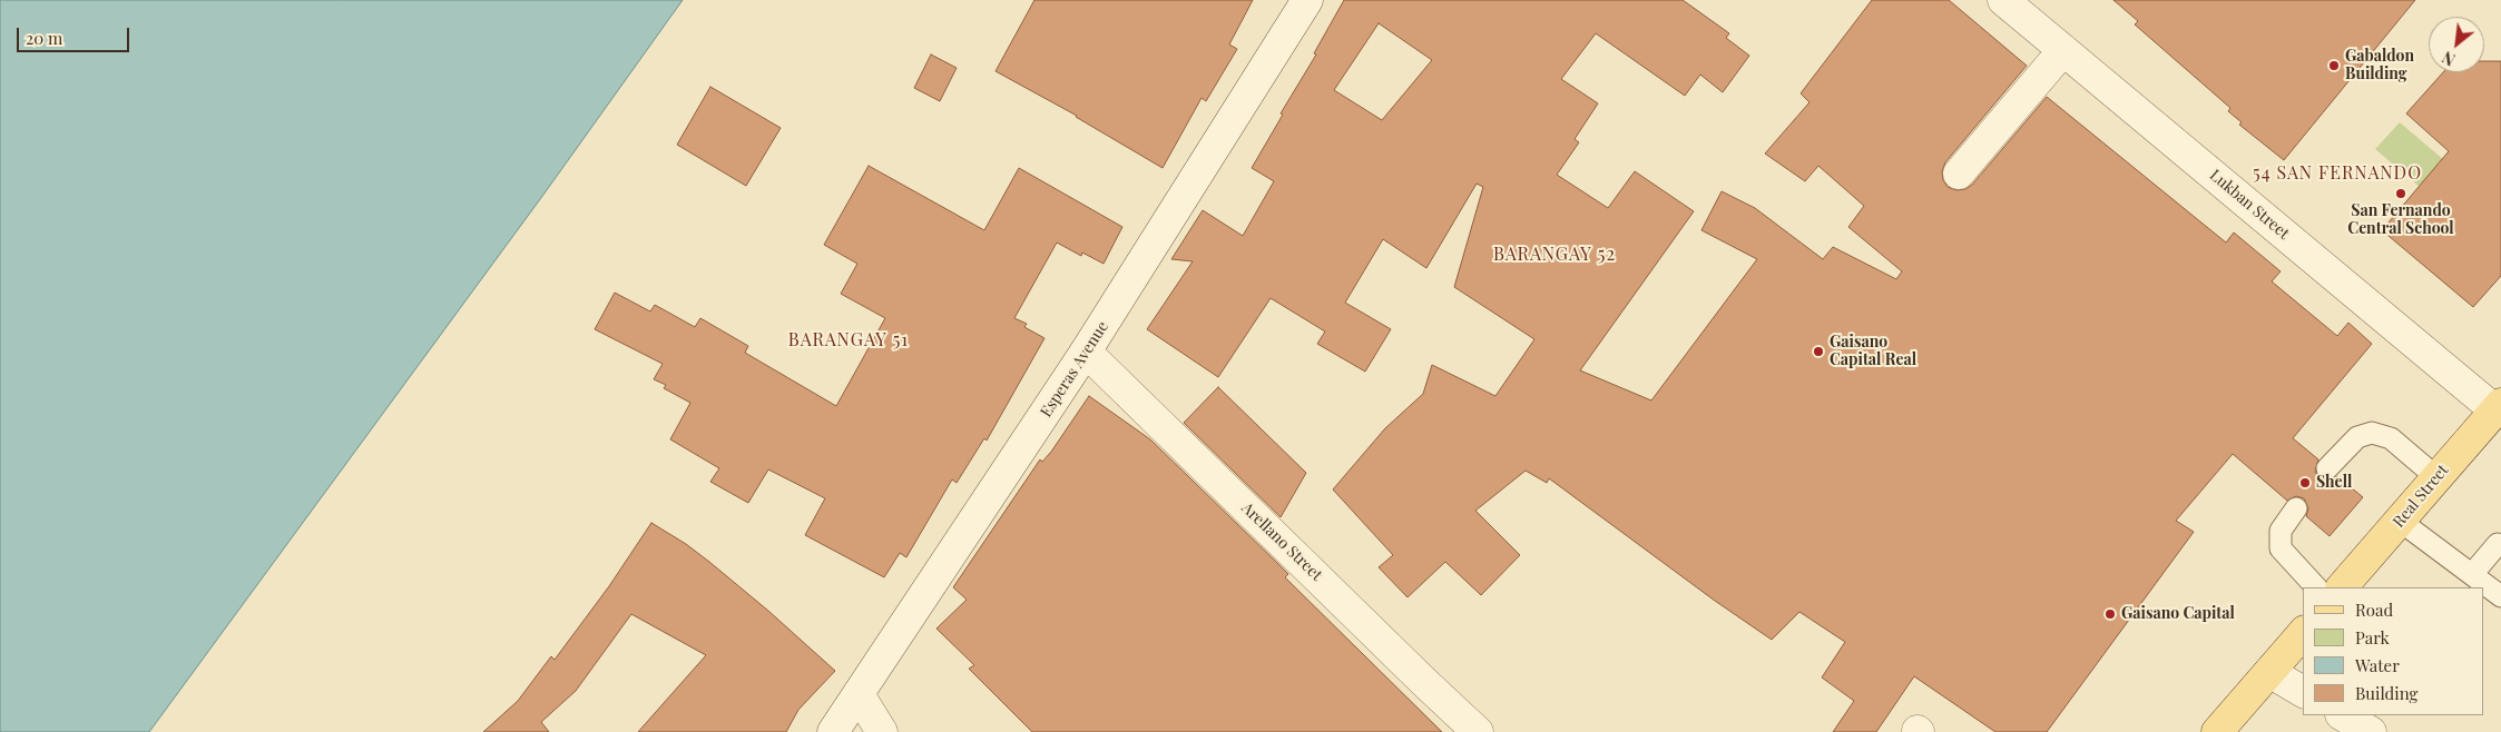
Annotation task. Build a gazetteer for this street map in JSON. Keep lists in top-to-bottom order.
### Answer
{
  "streets": {
    "main road": ["Real Street"],
    "street": ["Lukban Street", "Esperas Avenue", "Arellano Street"]
  },
  "crossings": [
    ["Lukban Street", "Real Street"],
    ["Esperas Avenue", "Arellano Street"]
  ],
  "districts": ["54 SAN FERNANDO", "BARANGAY 52", "BARANGAY 51"],
  "places": [
    "Gabaldon Building",
    "San Fernando Central School",
    "Gaisano Capital Real",
    "Shell",
    "Gaisano Capital"
  ],
  "legend": [
    "Road",
    "Park",
    "Water",
    "Building"
  ],
  "scale_bar": "20 m",
  "north": "bottom left"
}
